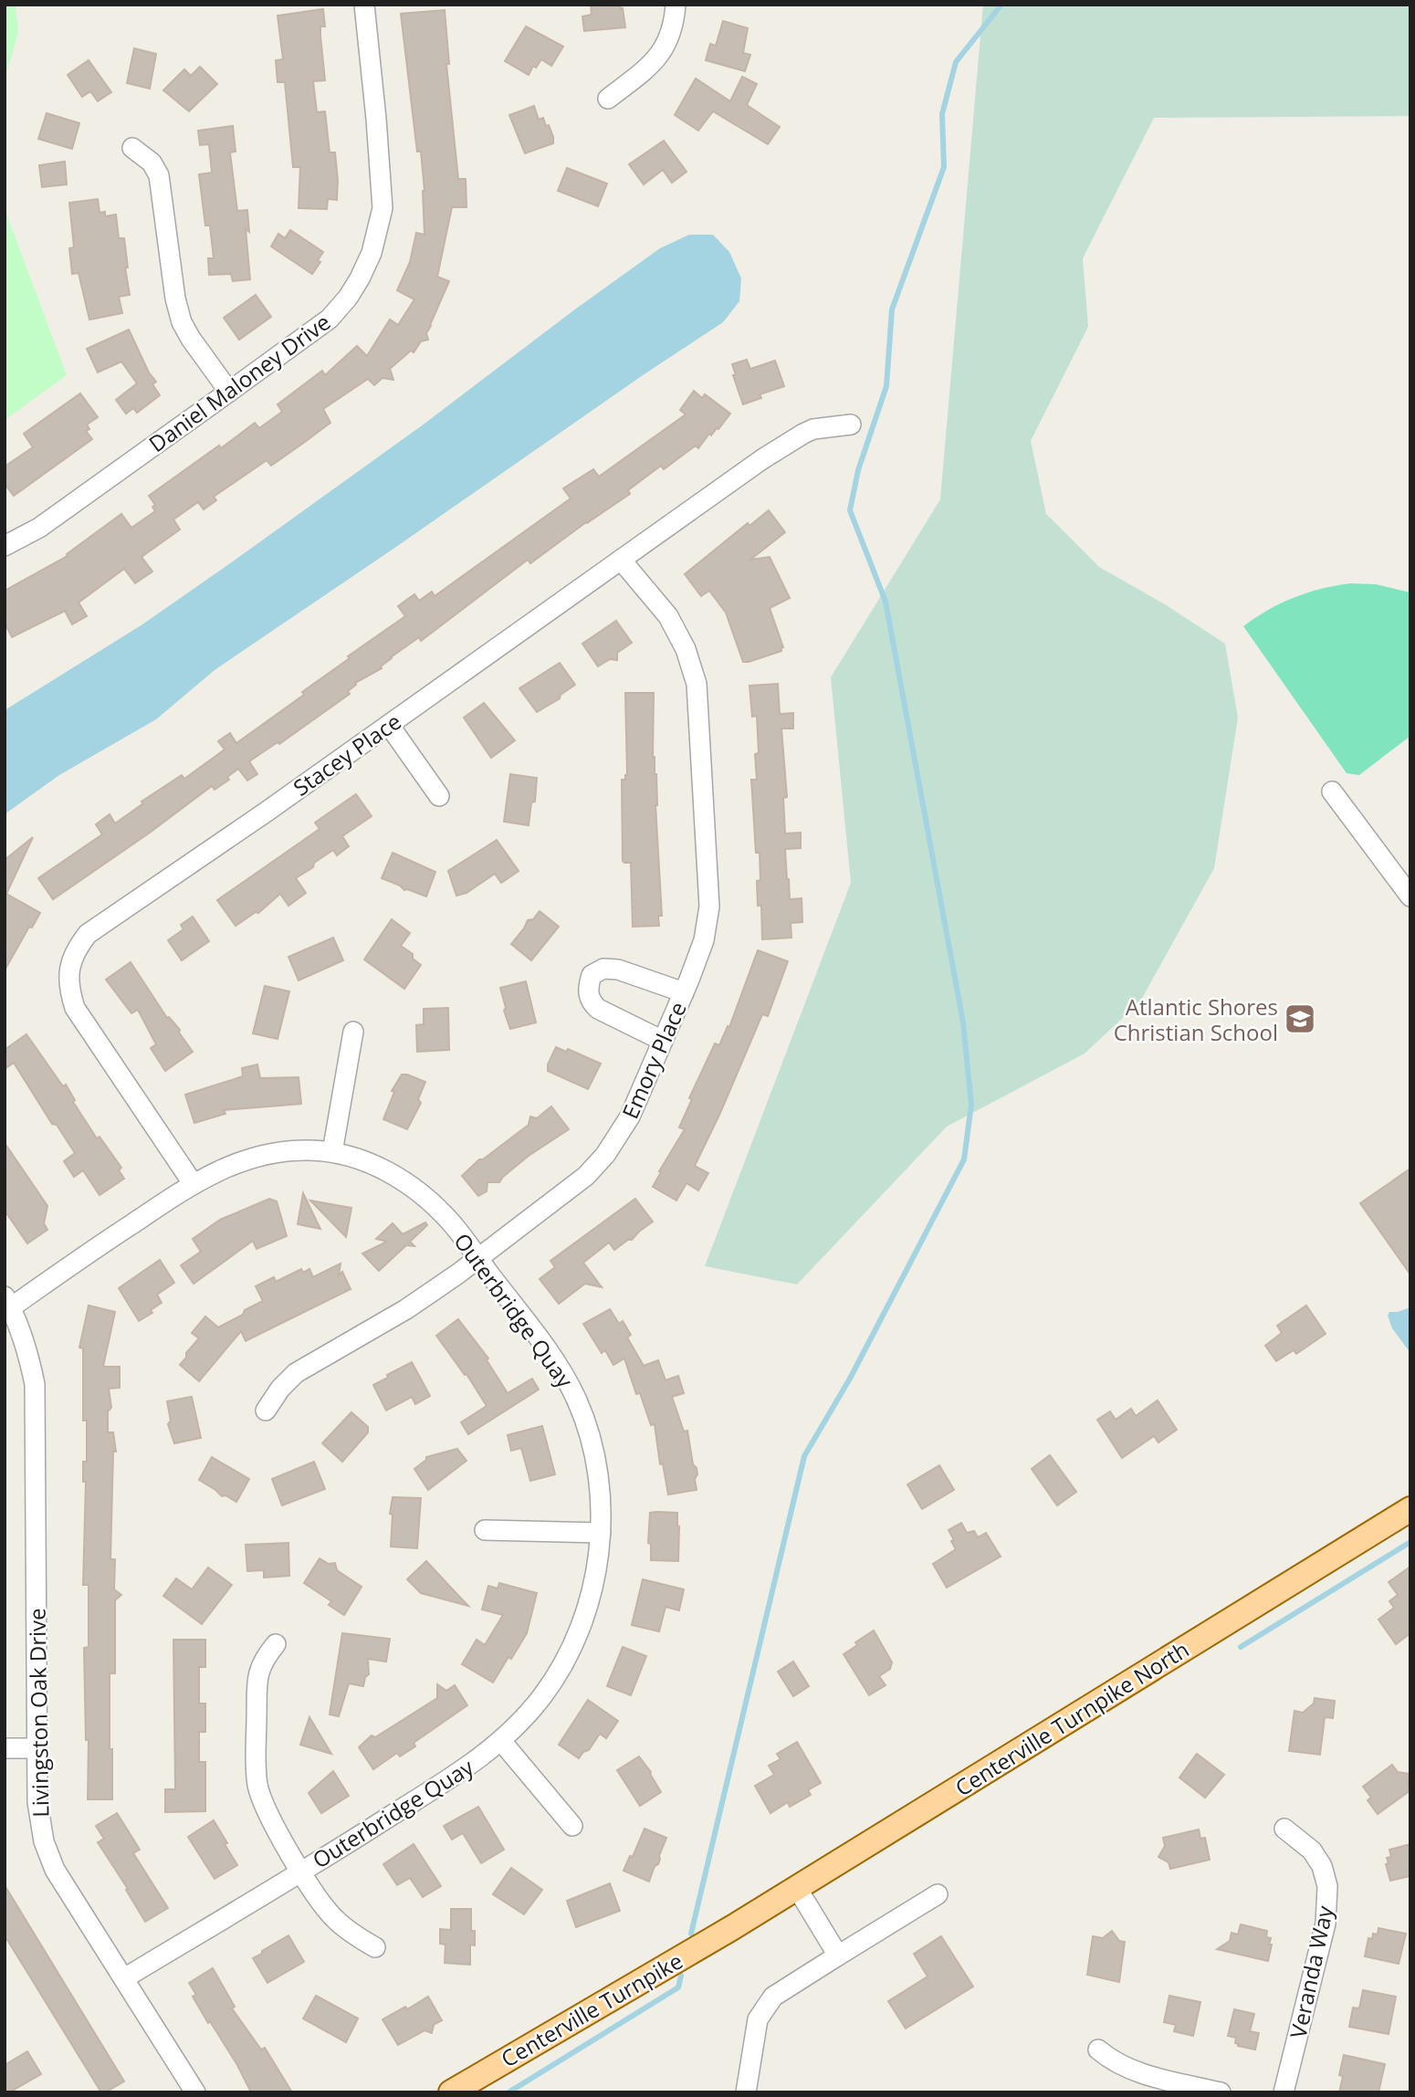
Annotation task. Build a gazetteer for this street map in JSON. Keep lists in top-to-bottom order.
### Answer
{
  "streets": {
    "main road": ["Centerville Turnpike North", "Centerville Turnpike"],
    "street": [
      "Daniel Maloney Drive",
      "Stacey Place",
      "Emory Place",
      "Outerbridge Quay",
      "Livingston Oak Drive",
      "Veranda Way"
    ]
  },
  "crossings": [
    ["Stacey Place", "Emory Place"],
    ["Stacey Place", "Outerbridge Quay"],
    ["Emory Place", "Outerbridge Quay"],
    ["Outerbridge Quay", "Livingston Oak Drive"],
    ["Centerville Turnpike North", "Centerville Turnpike"]
  ],
  "places": {
    "school or university": ["Atlantic Shores Christian School"]
  }
}
